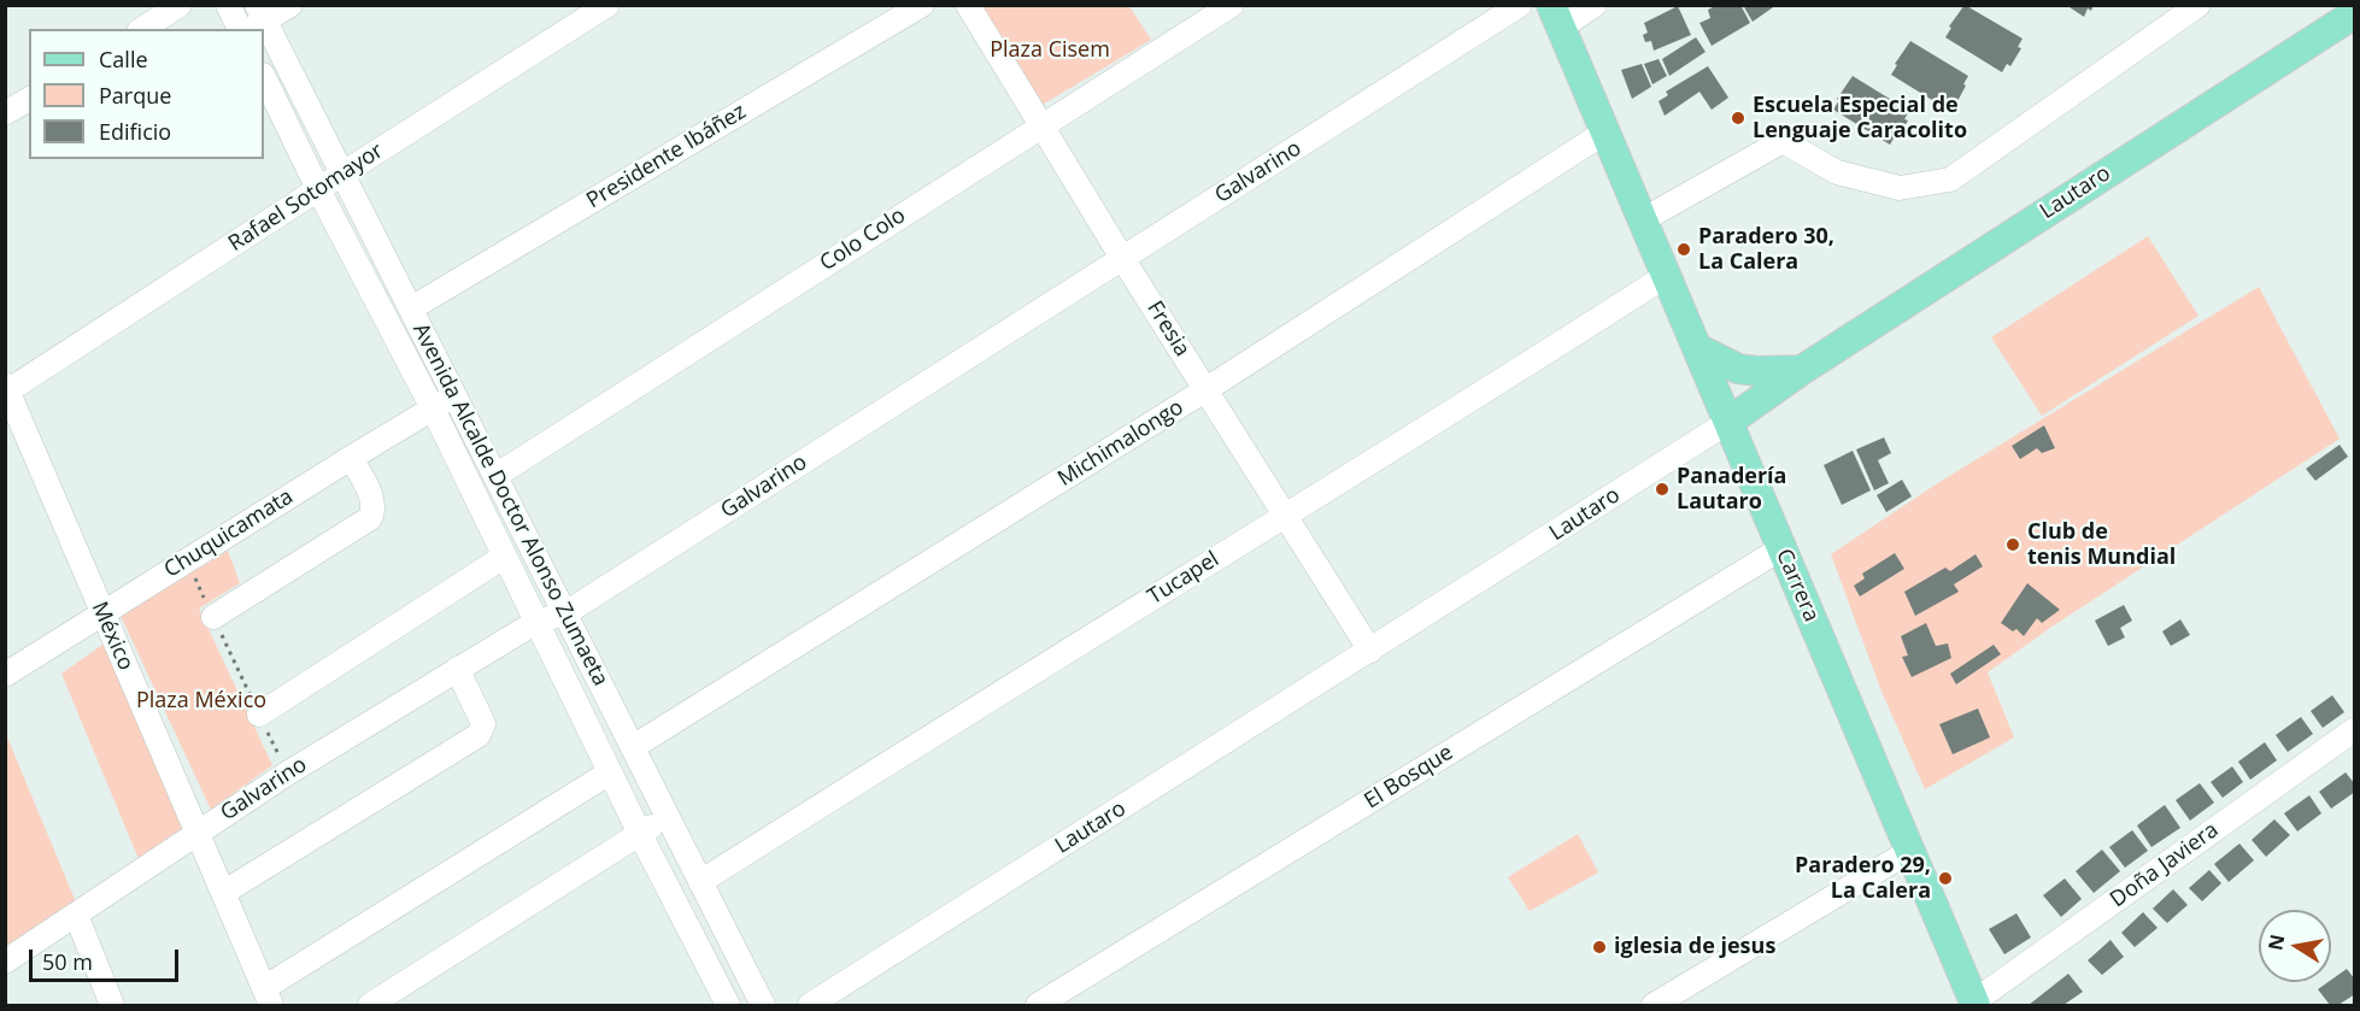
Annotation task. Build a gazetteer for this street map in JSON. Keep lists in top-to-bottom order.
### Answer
{
  "streets": {
    "main road": ["Lautaro", "Carrera"],
    "street": [
      "Presidente Ibáñez",
      "Galvarino",
      "Rafael Sotomayor",
      "Colo Colo",
      "Fresia",
      "Michimalongo",
      "Avenida Alcalde Doctor Alonso Zumaeta",
      "Chuquicamata",
      "Tucapel",
      "México",
      "El Bosque",
      "Doña Javiera"
    ]
  },
  "crossings": [
    ["Presidente Ibáñez", "Avenida Alcalde Doctor Alonso Zumaeta"],
    ["Galvarino", "Fresia"],
    ["Galvarino", "Avenida Alcalde Doctor Alonso Zumaeta"],
    ["Galvarino", "México"],
    ["Lautaro", "Fresia"],
    ["Lautaro", "Carrera"],
    ["Rafael Sotomayor", "Avenida Alcalde Doctor Alonso Zumaeta"],
    ["Rafael Sotomayor", "México"],
    ["Colo Colo", "Fresia"],
    ["Colo Colo", "Avenida Alcalde Doctor Alonso Zumaeta"],
    ["Fresia", "Michimalongo"],
    ["Fresia", "Tucapel"],
    ["Michimalongo", "Avenida Alcalde Doctor Alonso Zumaeta"],
    ["Michimalongo", "Carrera"],
    ["Avenida Alcalde Doctor Alonso Zumaeta", "Chuquicamata"],
    ["Avenida Alcalde Doctor Alonso Zumaeta", "Tucapel"],
    ["Chuquicamata", "México"],
    ["Tucapel", "Carrera"],
    ["Carrera", "El Bosque"],
    ["Carrera", "Doña Javiera"]
  ],
  "parks": ["Plaza Cisem", "Plaza México"],
  "places": [
    "Escuela Especial de Lenguaje Caracolito",
    "Paradero 30, La Calera",
    "Panadería Lautaro",
    "Club de tenis Mundial",
    "Paradero 29, La Calera",
    "iglesia de jesus"
  ],
  "legend": ["Calle", "Parque", "Edificio"],
  "scale_bar": "50 m",
  "north": "left"
}
